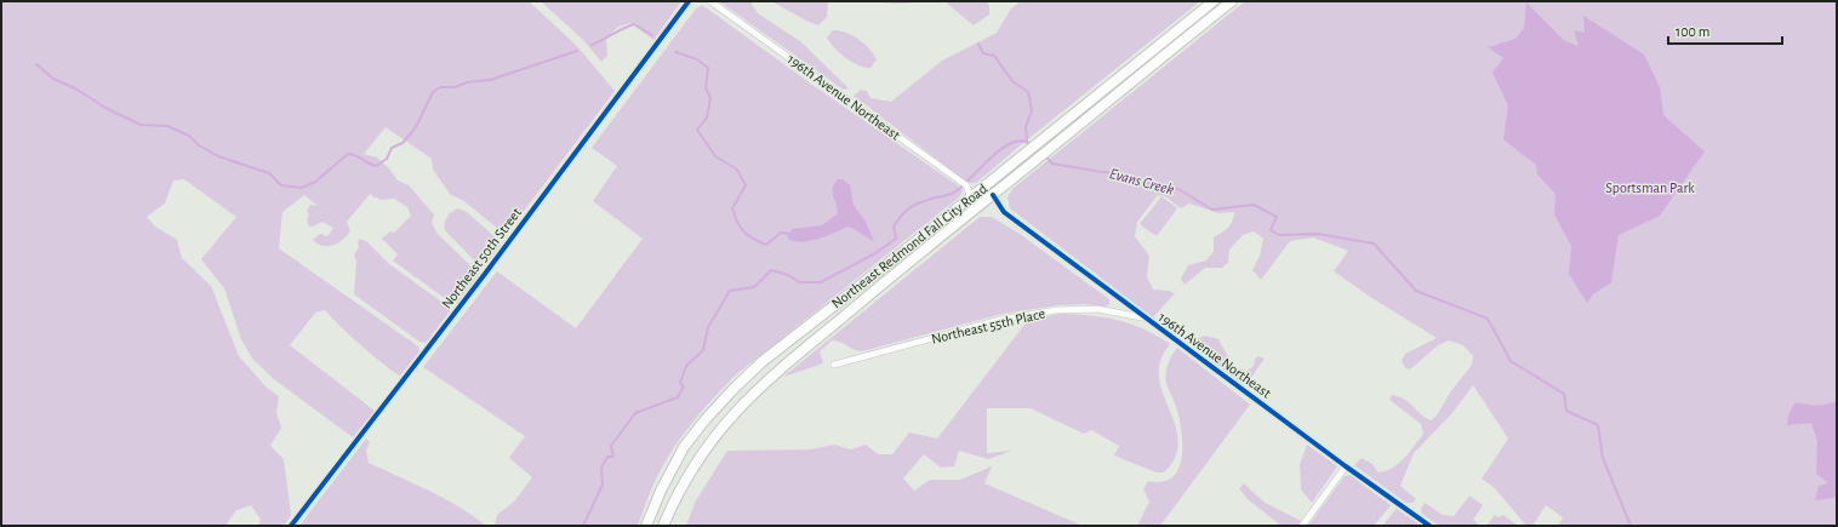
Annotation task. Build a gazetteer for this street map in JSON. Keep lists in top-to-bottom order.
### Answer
{
  "streets": {
    "main road": ["Northeast Redmond Fall City Road"],
    "street": ["196th Avenue Northeast", "Northeast 50th Street", "Northeast 55th Place"]
  },
  "crossings": [
    ["196th Avenue Northeast", "Northeast Redmond Fall City Road"],
    ["196th Avenue Northeast", "Northeast 55th Place"]
  ],
  "water": ["Evans Creek"],
  "parks": ["Sportsman Park"],
  "scale_bar": "100 m"
}
